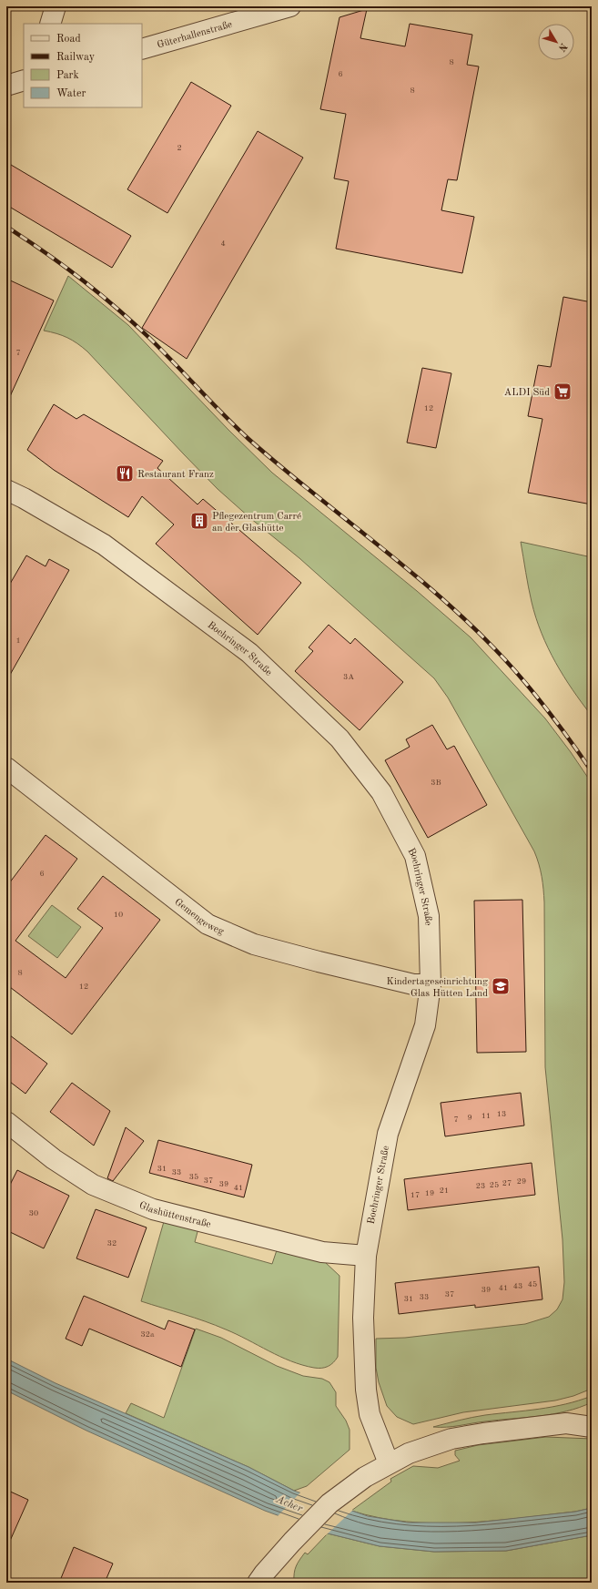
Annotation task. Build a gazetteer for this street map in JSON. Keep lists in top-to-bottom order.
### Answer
{
  "streets": {
    "street": [
      "Güterhallenstraße",
      "Boehringer Straße",
      "Gemengeweg",
      "Glashüttenstraße"
    ]
  },
  "crossings": [
    ["Boehringer Straße", "Gemengeweg"],
    ["Boehringer Straße", "Glashüttenstraße"]
  ],
  "water": ["Acher"],
  "places": {
    "supermarket": ["ALDI Süd"],
    "restaurant": ["Restaurant Franz"],
    "building": ["Pflegezentrum Carré an der Glashütte"],
    "school or university": ["Kindertageseinrichtung Glas Hütten Land"]
  },
  "house_numbers": [
    "8",
    "6",
    "8",
    "2",
    "4",
    "7",
    "12",
    "1",
    "3A",
    "3B",
    "6",
    "10",
    "8",
    "12",
    "13",
    "11",
    "9",
    "7",
    "31",
    "33",
    "35",
    "37",
    "29",
    "27",
    "39",
    "25",
    "23",
    "41",
    "21",
    "19",
    "17",
    "30",
    "32",
    "45",
    "43",
    "41",
    "39",
    "37",
    "33",
    "31",
    "32a"
  ],
  "legend": [
    "Road",
    "Railway",
    "Park",
    "Water"
  ],
  "north": "bottom right"
}
